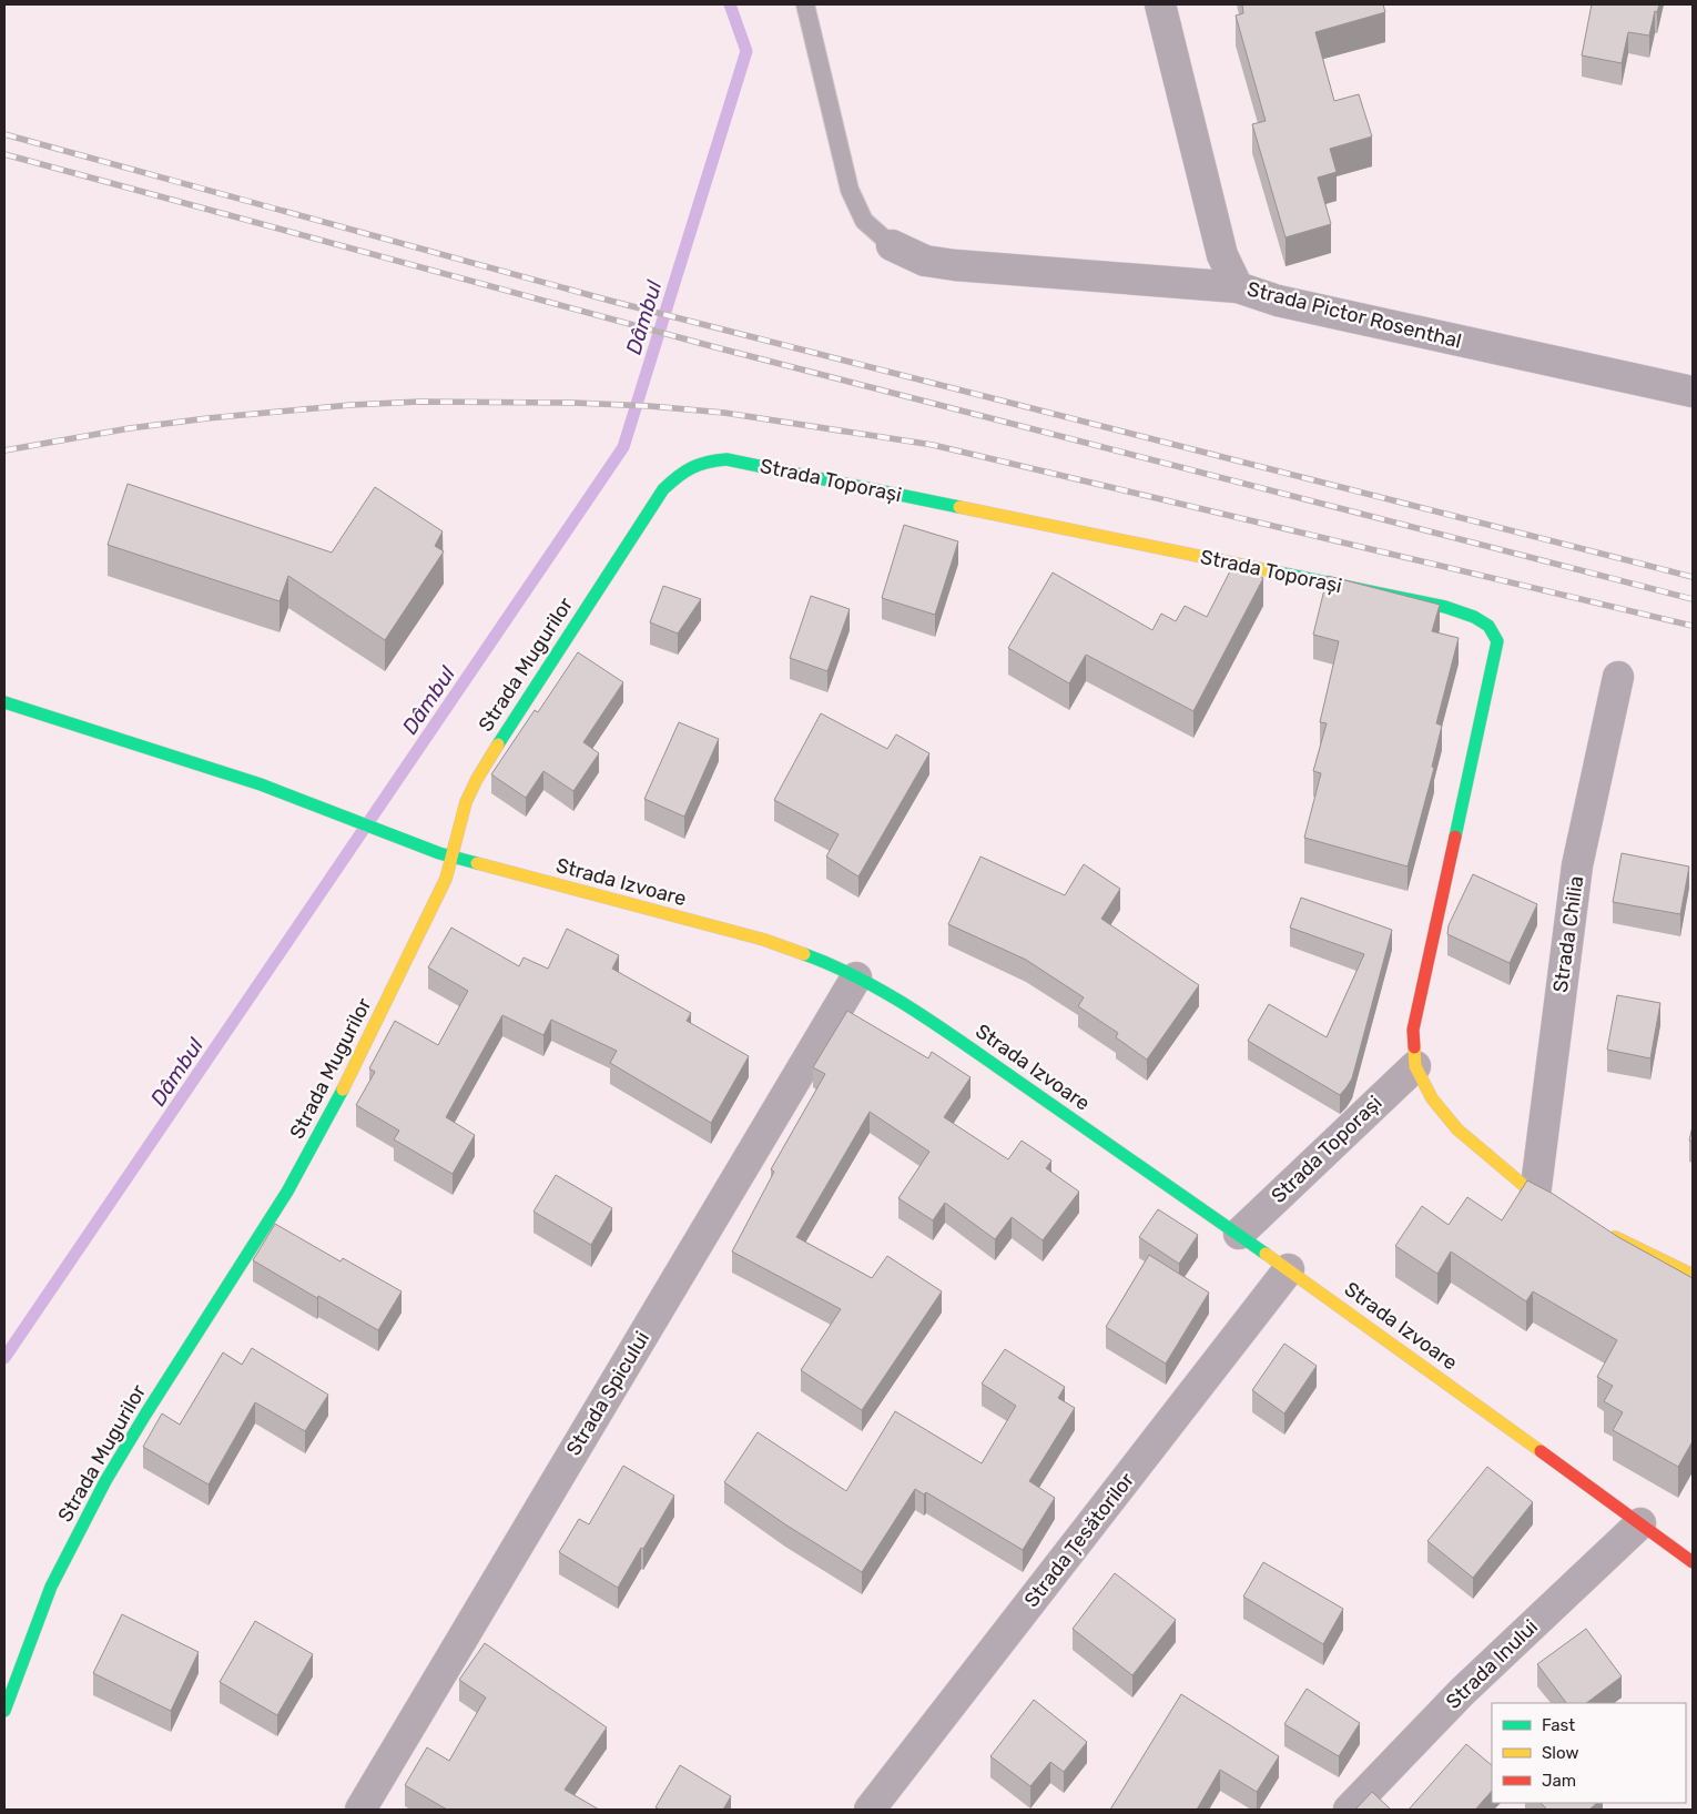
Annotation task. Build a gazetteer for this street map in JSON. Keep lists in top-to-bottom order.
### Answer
{
  "streets": {
    "street": [
      "Strada Pictor Rosenthal",
      "Strada Toporași",
      "Strada Mugurilor",
      "Strada Izvoare",
      "Strada Chilia",
      "Strada Spicului",
      "Strada Țesătorilor",
      "Strada Inului"
    ]
  },
  "crossings": [
    ["Strada Toporași", "Strada Mugurilor"],
    ["Strada Toporași", "Strada Izvoare"],
    ["Strada Toporași", "Strada Chilia"],
    ["Strada Mugurilor", "Strada Izvoare"],
    ["Strada Izvoare", "Strada Spicului"],
    ["Strada Izvoare", "Strada Țesătorilor"],
    ["Strada Izvoare", "Strada Inului"]
  ],
  "water": ["Dâmbul"],
  "legend": ["Fast", "Slow", "Jam"]
}
